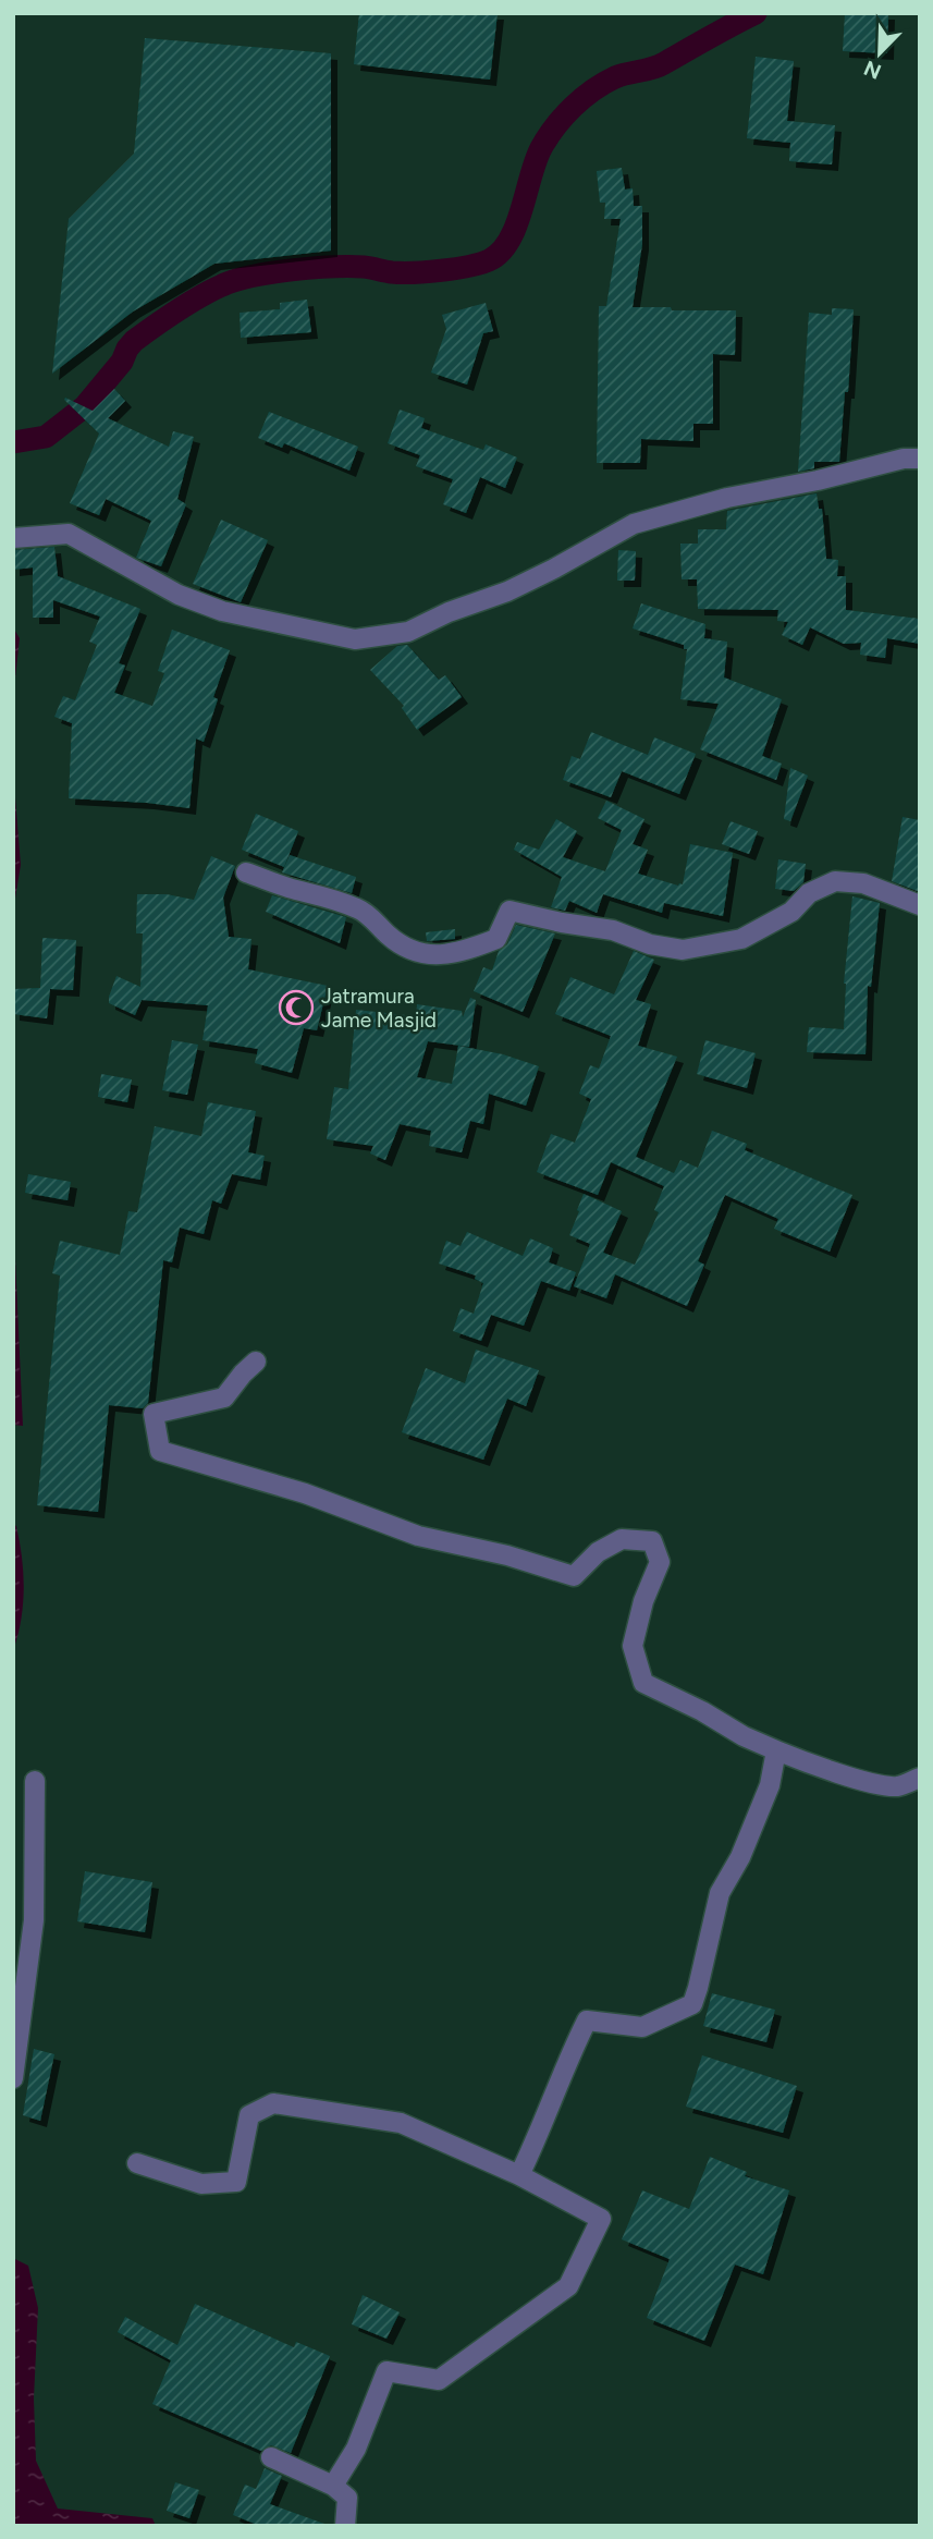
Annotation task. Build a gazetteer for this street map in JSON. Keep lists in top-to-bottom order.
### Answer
{
  "places": {
    "mosque": ["Jatramura Jame Masjid"]
  },
  "north": "bottom left"
}
